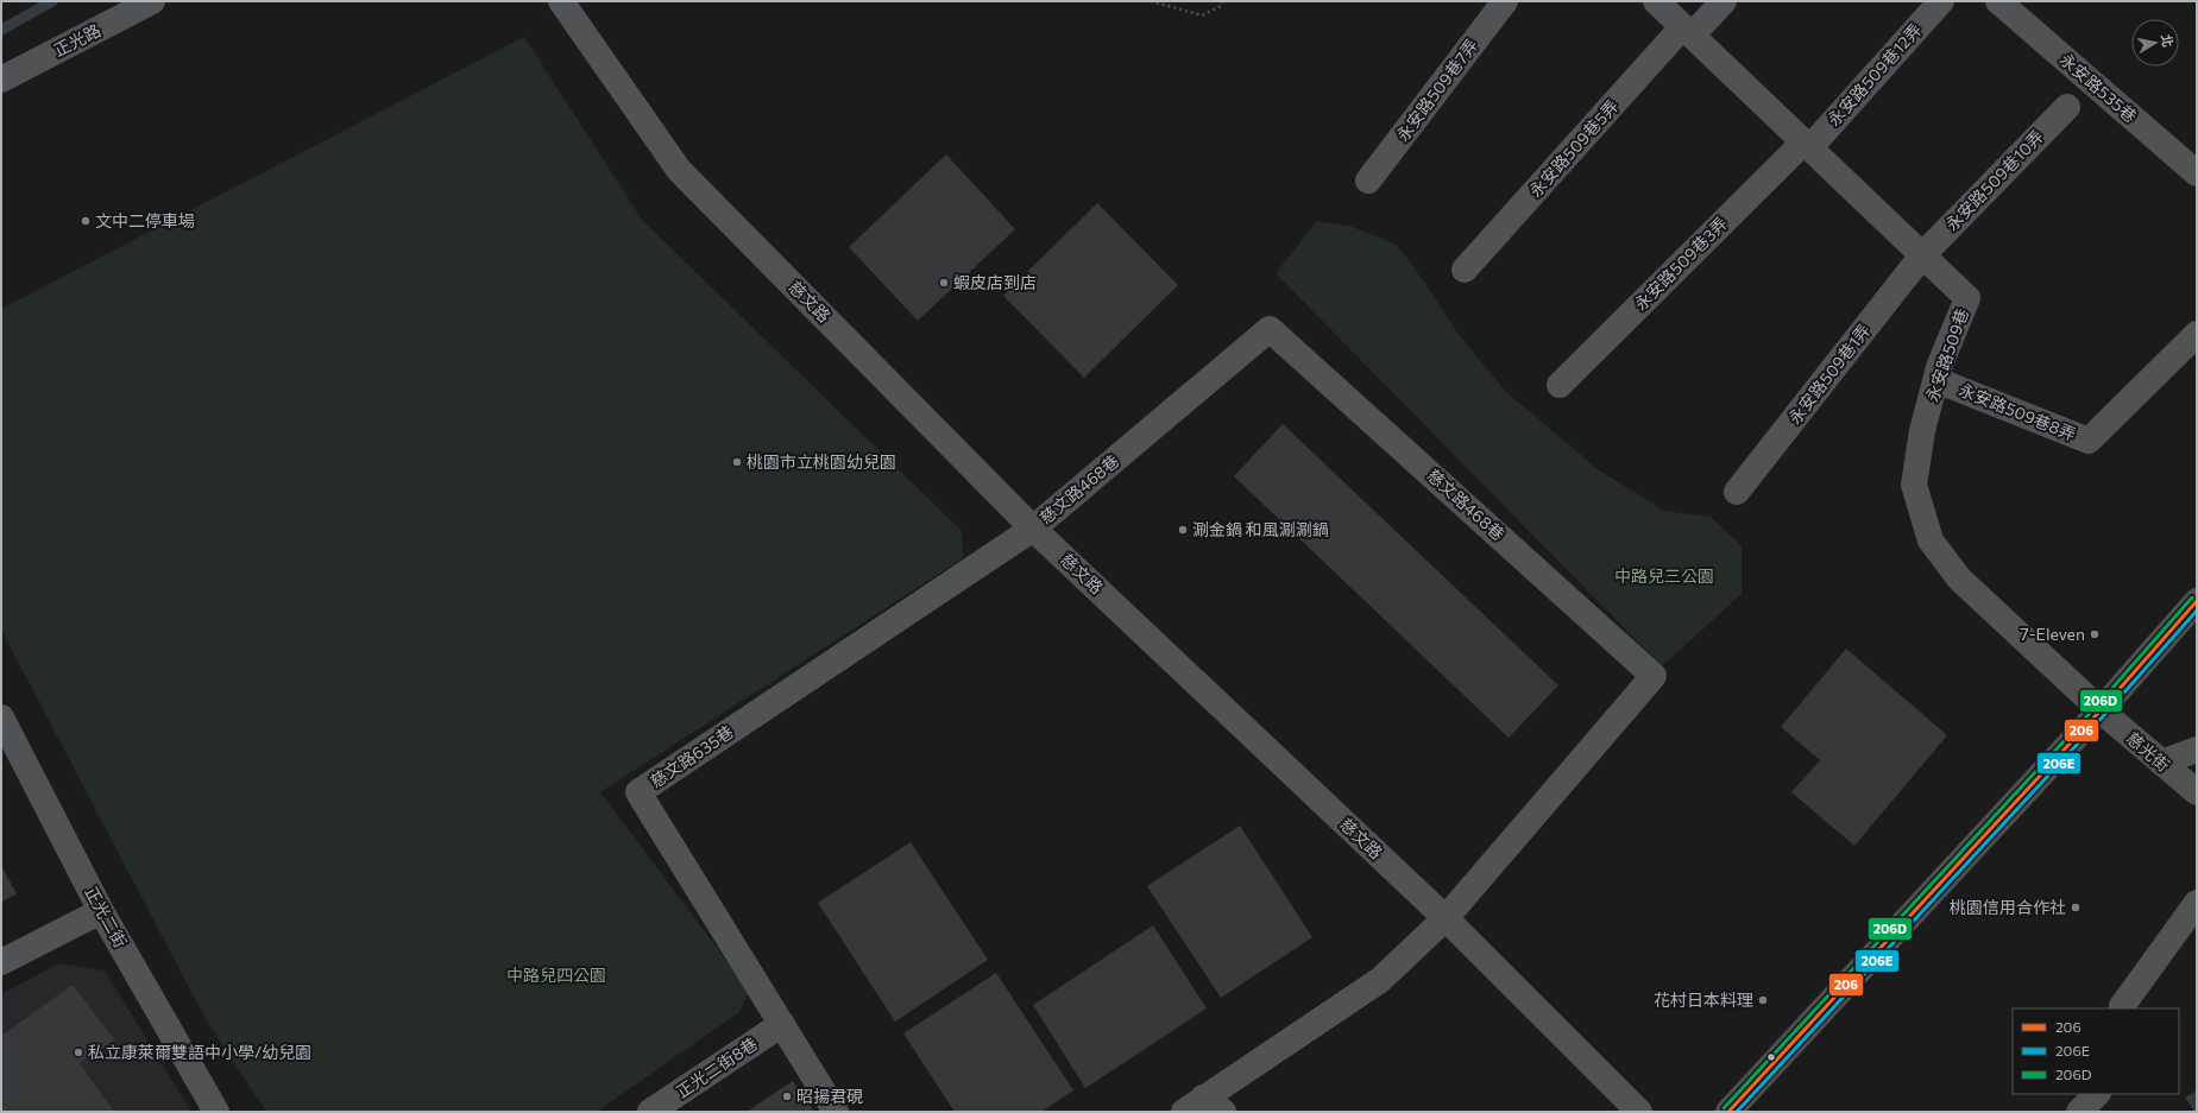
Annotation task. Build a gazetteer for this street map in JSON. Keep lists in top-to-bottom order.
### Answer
{
  "streets": {
    "street": [
      "正光路",
      "永安路509巷12弄",
      "永安路535巷",
      "永安路509巷7弄",
      "永安路509巷5弄",
      "永安路509巷10弄",
      "永安路509巷3弄",
      "慈文路",
      "永安路509巷",
      "永安路509巷1弄",
      "永安路509巷8弄",
      "慈文路468巷",
      "慈光街",
      "慈文路635巷",
      "正光二街",
      "正光二街8巷"
    ]
  },
  "crossings": [
    ["永安路509巷12弄", "永安路509巷3弄"],
    ["永安路509巷12弄", "永安路509巷"],
    ["永安路509巷5弄", "永安路509巷"],
    ["永安路509巷10弄", "永安路509巷"],
    ["永安路509巷10弄", "永安路509巷1弄"],
    ["永安路509巷3弄", "永安路509巷"],
    ["慈文路", "慈文路468巷"],
    ["慈文路", "慈文路635巷"],
    ["永安路509巷", "永安路509巷1弄"],
    ["永安路509巷", "永安路509巷8弄"],
    ["永安路509巷", "慈光街"],
    ["慈文路468巷", "慈文路635巷"],
    ["慈文路635巷", "正光二街8巷"]
  ],
  "parks": ["中路兒三公園", "中路兒四公園"],
  "places": [
    "文中二停車場",
    "蝦皮店到店",
    "桃園市立桃園幼兒園",
    "涮金鍋 和風涮涮鍋",
    "7-Eleven",
    "桃園信用合作社",
    "花村日本料理",
    "私立康萊爾雙語中小學/幼兒園",
    "昭揚君硯"
  ],
  "lines": ["transit line 206D", "transit line 206", "transit line 206E"],
  "legend": ["206", "206E", "206D"],
  "north": "right"
}
